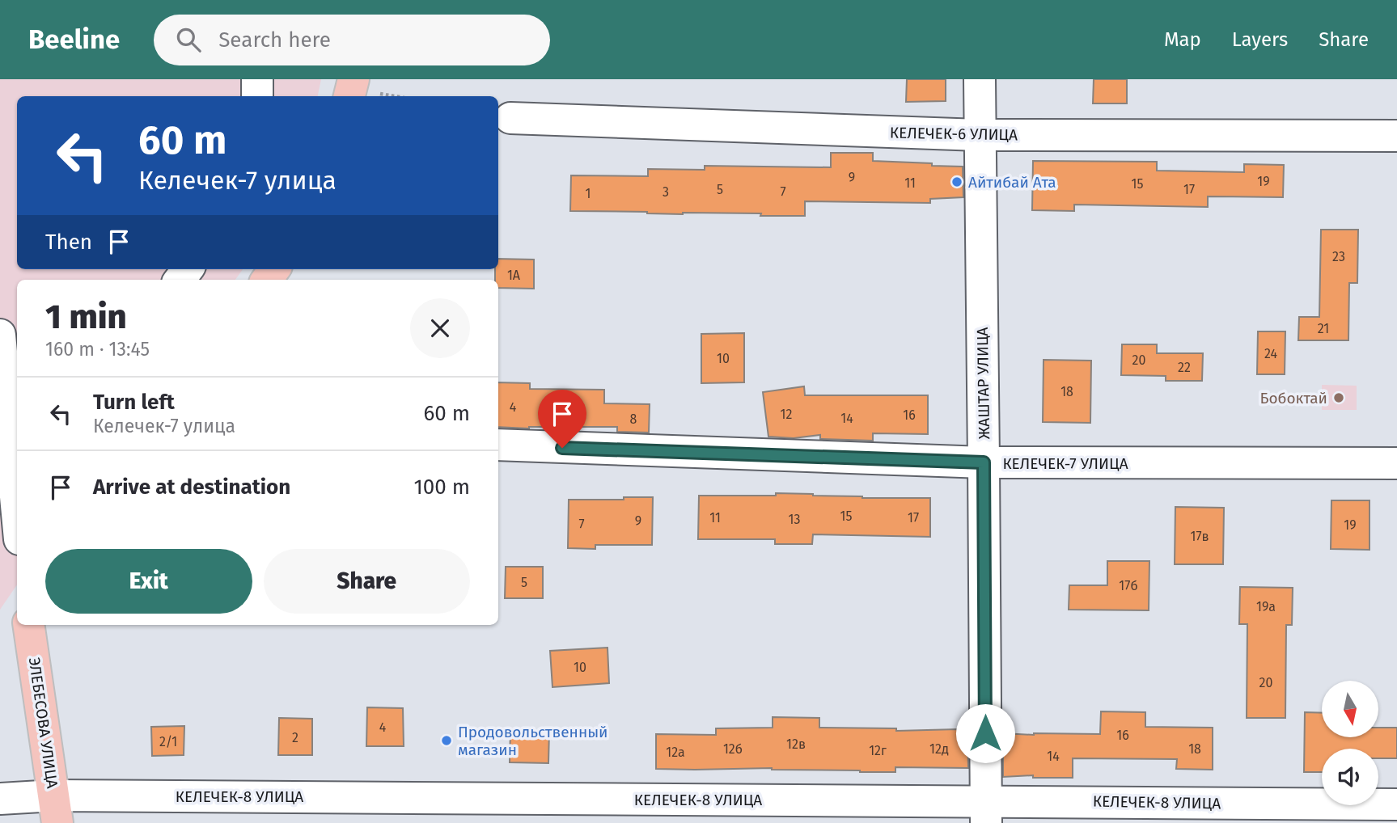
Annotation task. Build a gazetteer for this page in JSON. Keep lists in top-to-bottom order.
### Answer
{
  "streets": {
    "main road": ["ЭЛЕБЕСОВА УЛИЦА"],
    "street": [
      "КЕЛЕЧЕК-6 УЛИЦА",
      "ЖАШТАР УЛИЦА",
      "КЕЛЕЧЕК-7 УЛИЦА",
      "КЕЛЕЧЕК-8 УЛИЦА"
    ]
  },
  "crossings": [
    ["КЕЛЕЧЕК-6 УЛИЦА", "ЖАШТАР УЛИЦА"],
    ["ЖАШТАР УЛИЦА", "КЕЛЕЧЕК-7 УЛИЦА"],
    ["ЖАШТАР УЛИЦА", "КЕЛЕЧЕК-8 УЛИЦА"],
    ["ЭЛЕБЕСОВА УЛИЦА", "КЕЛЕЧЕК-8 УЛИЦА"]
  ],
  "places": ["Айтибай Ата", "Бобоктай", "Продовольственный магазин"],
  "house_numbers": [
    "9",
    "19",
    "11",
    "15",
    "5",
    "17",
    "3",
    "7",
    "1",
    "23",
    "1А",
    "21",
    "24",
    "10",
    "20",
    "22",
    "18",
    "4",
    "12",
    "16",
    "14",
    "8",
    "15",
    "11",
    "17",
    "13",
    "9",
    "7",
    "19",
    "17в",
    "5",
    "17б",
    "19а",
    "10",
    "20",
    "4",
    "16",
    "2",
    "2/1",
    "12в",
    "12б",
    "12д",
    "18",
    "12г",
    "12а",
    "14"
  ],
  "north": "bottom",
  "page": {
    "header": "Beeline",
    "search": "Search here",
    "nav": ["Map", "Layers", "Share"],
    "turn": ["60 m", "Келечек-7 улица"],
    "then": "Then",
    "heading": ["1 min", "160 m · 13:45"],
    "list": [
      {
        "name": "Turn left",
        "note": "Келечек-7 улица",
        "value": "60 m"
      },
      {
        "name": "Arrive at destination",
        "value": "100 m"
      }
    ],
    "buttons": ["Exit", "Share"]
  }
}
